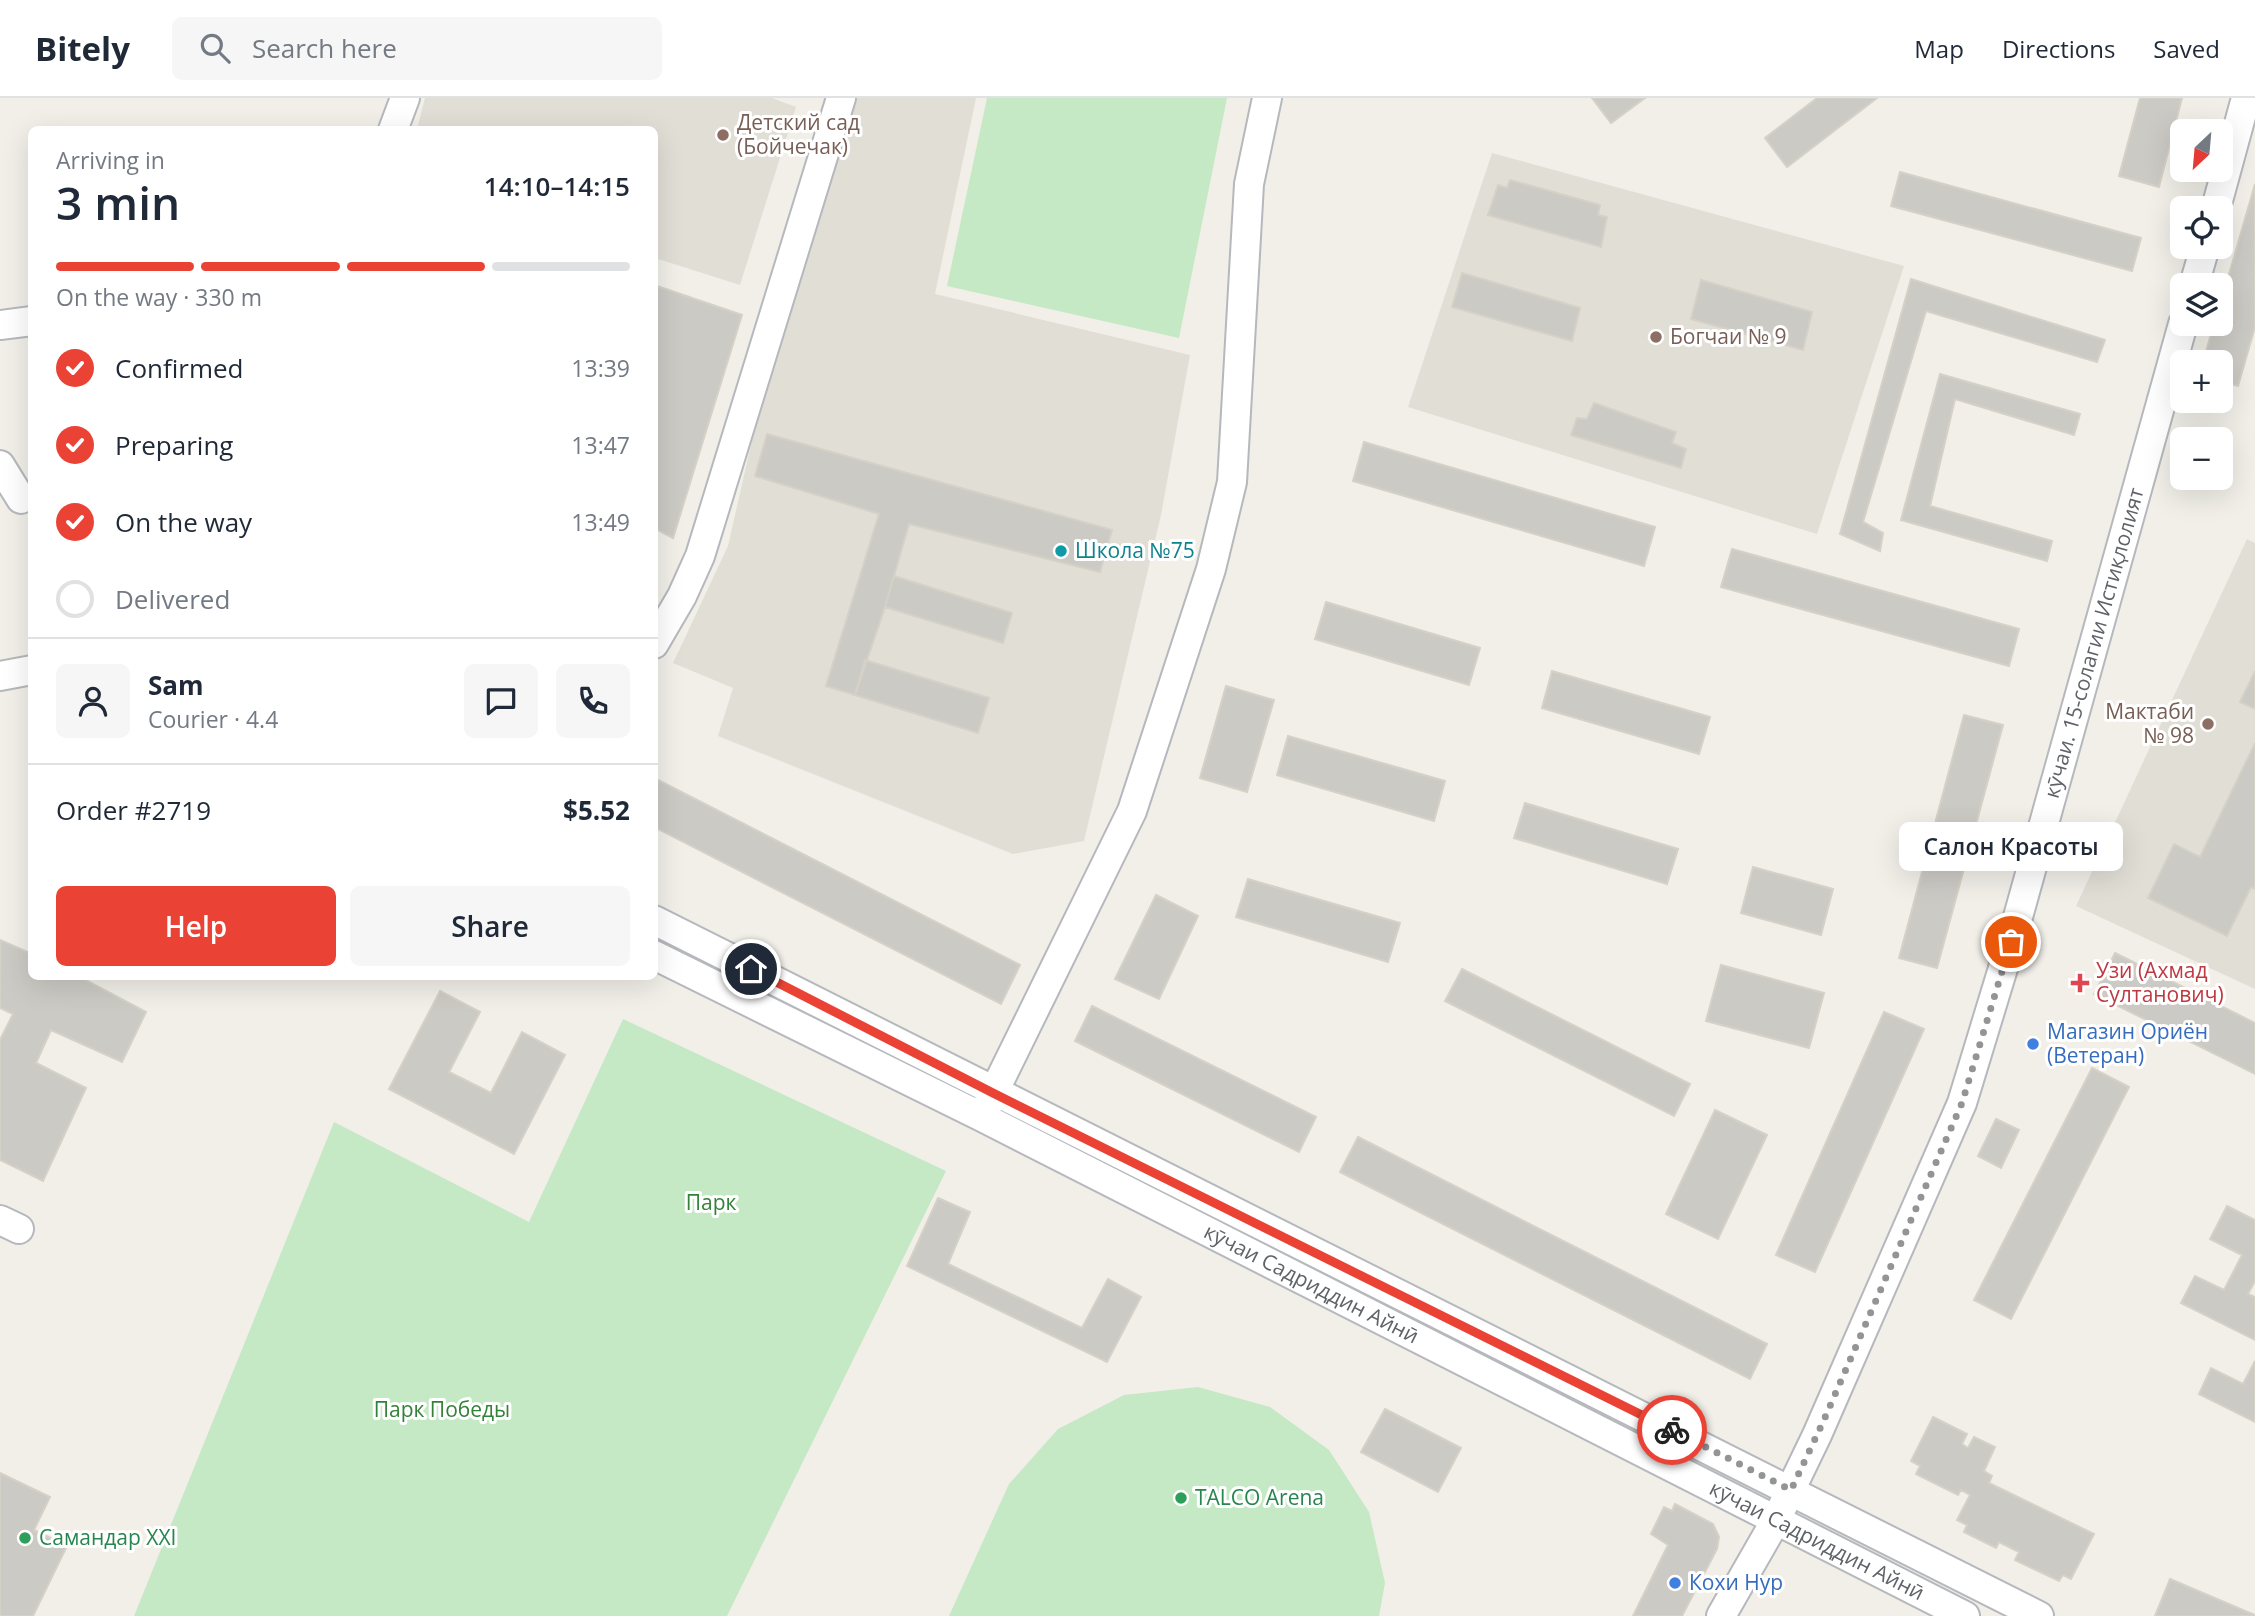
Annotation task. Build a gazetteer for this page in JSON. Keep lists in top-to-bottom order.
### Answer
{
  "streets": {
    "street": ["кӯчаи. 15-солагии Истиқлолият", "кӯчаи Садриддин Айнӣ"]
  },
  "crossings": [
    ["кӯчаи. 15-солагии Истиқлолият", "кӯчаи Садриддин Айнӣ"]
  ],
  "parks": ["Парк", "Парк Победы"],
  "places": {
    "other": [
      "Детский сад (Бойчечак)",
      "Богчаи № 9",
      "Школа №75",
      "Мактаби № 98",
      "Салон Красоты",
      "Магазин Ориён (Ветеран)",
      "TALCO Arena",
      "Самандар XXI",
      "Кохи Нур"
    ],
    "health": ["Узи (Ахмад Султанович)"]
  },
  "north": "bottom left",
  "page": {
    "header": "Bitely",
    "search": "Search here",
    "nav": ["Map", "Directions", "Saved"],
    "map_buttons": ["+", "−"],
    "heading": ["3 min", "Arriving in", "14:10–14:15"],
    "panel": [
      "Sam",
      "Courier · 4.4",
      "Order #2719",
      "$5.52"
    ],
    "bar": "On the way · 330 m",
    "list": [
      ["Confirmed", "13:39"],
      ["Preparing", "13:47"],
      ["On the way", "13:49"],
      "Delivered"
    ],
    "bubble": "Салон Красоты",
    "buttons": ["Help", "Share"]
  }
}
